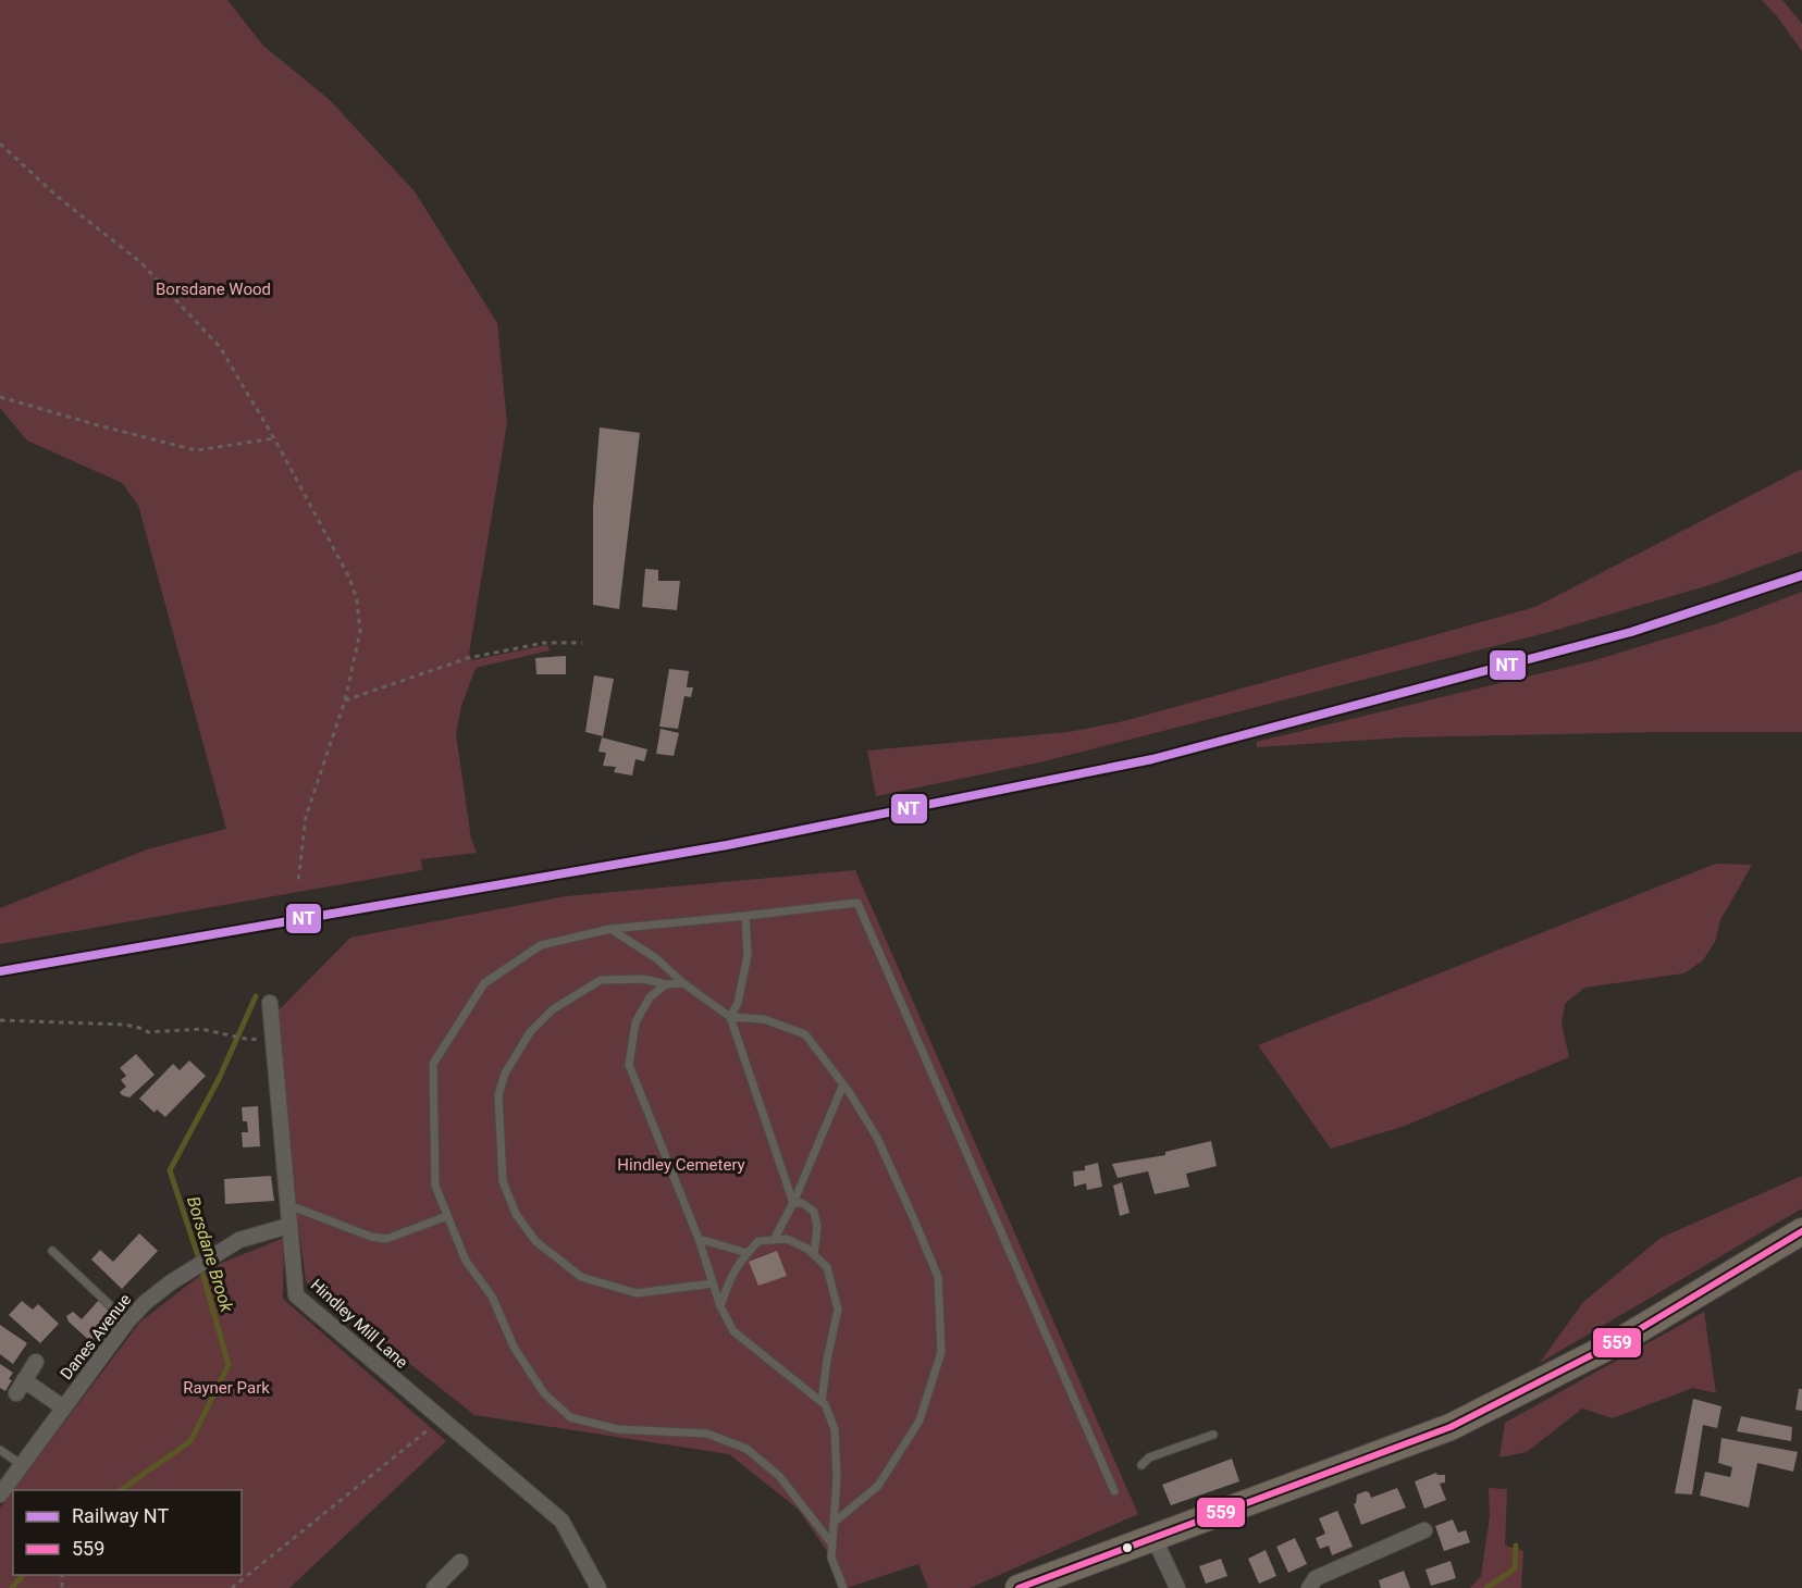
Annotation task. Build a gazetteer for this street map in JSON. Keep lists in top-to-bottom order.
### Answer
{
  "streets": {
    "street": ["Hindley Mill Lane", "Danes Avenue"]
  },
  "crossings": [
    ["Hindley Mill Lane", "Danes Avenue"]
  ],
  "water": ["Borsdane Brook"],
  "parks": ["Borsdane Wood", "Hindley Cemetery", "Rayner Park"],
  "lines": ["rail line NT", "transit line 559"],
  "legend": ["Railway NT", "559"]
}
